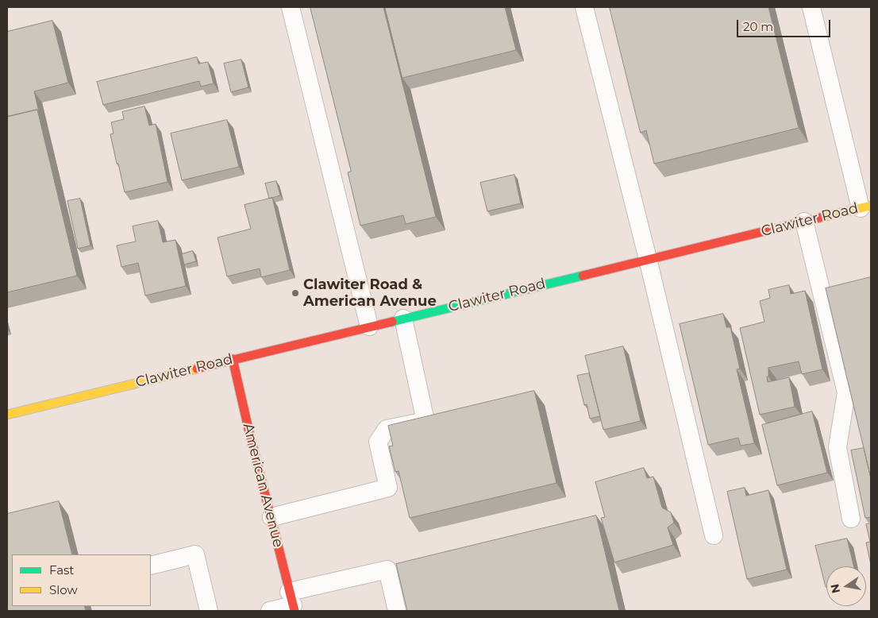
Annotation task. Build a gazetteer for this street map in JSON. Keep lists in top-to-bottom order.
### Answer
{
  "streets": {
    "main road": ["Clawiter Road", "American Avenue"]
  },
  "crossings": [
    ["Clawiter Road", "American Avenue"]
  ],
  "places": ["Clawiter Road & American Avenue"],
  "legend": ["Fast", "Slow"],
  "scale_bar": "20 m",
  "north": "left"
}
